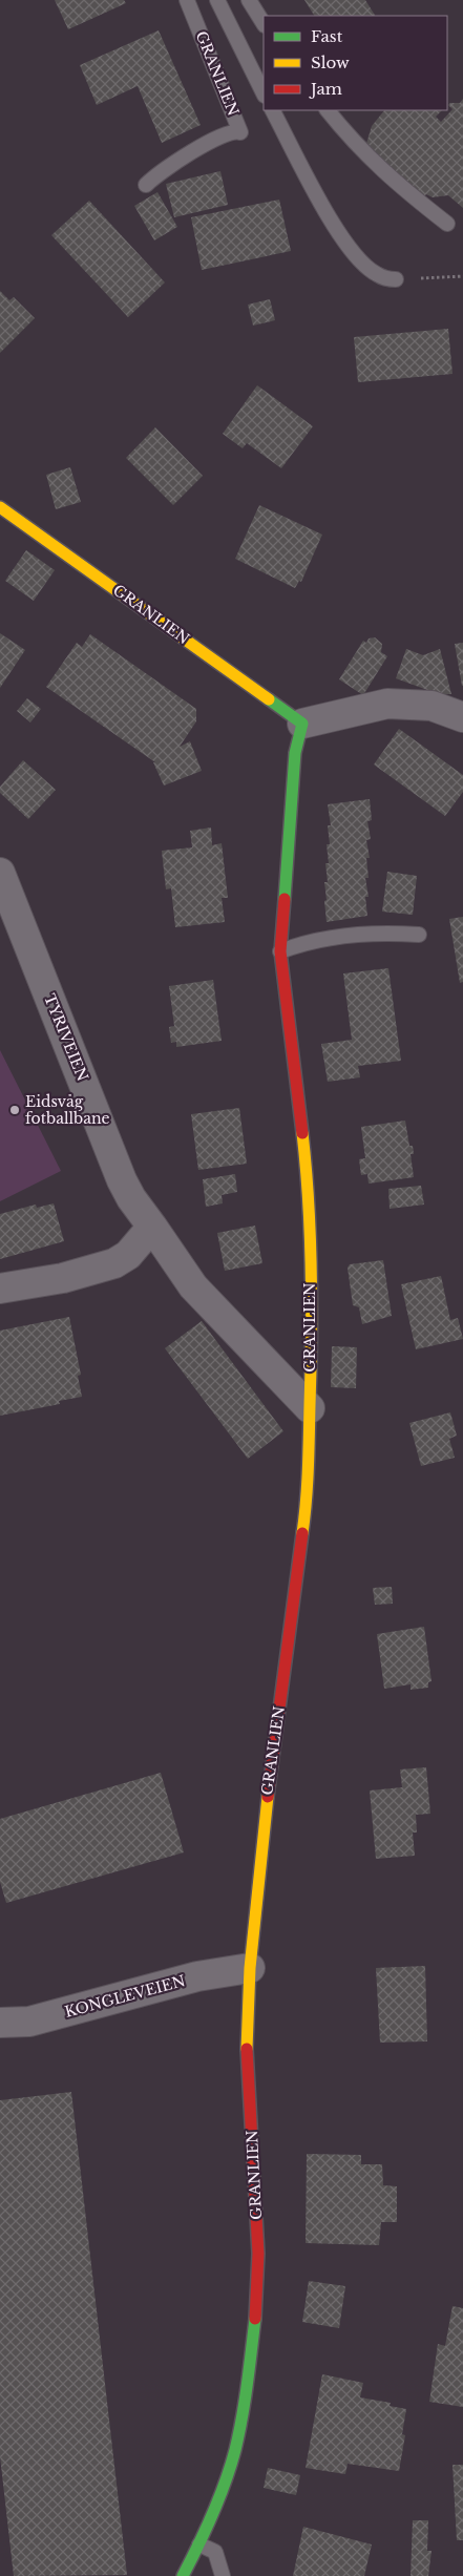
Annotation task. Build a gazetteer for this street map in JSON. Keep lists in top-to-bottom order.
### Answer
{
  "streets": {
    "street": ["GRANLIEN", "TYRIVEIEN", "KONGLEVEIEN"]
  },
  "crossings": [
    ["GRANLIEN", "TYRIVEIEN"],
    ["GRANLIEN", "KONGLEVEIEN"]
  ],
  "places": ["Eidsvåg fotballbane"],
  "legend": ["Fast", "Slow", "Jam"]
}
